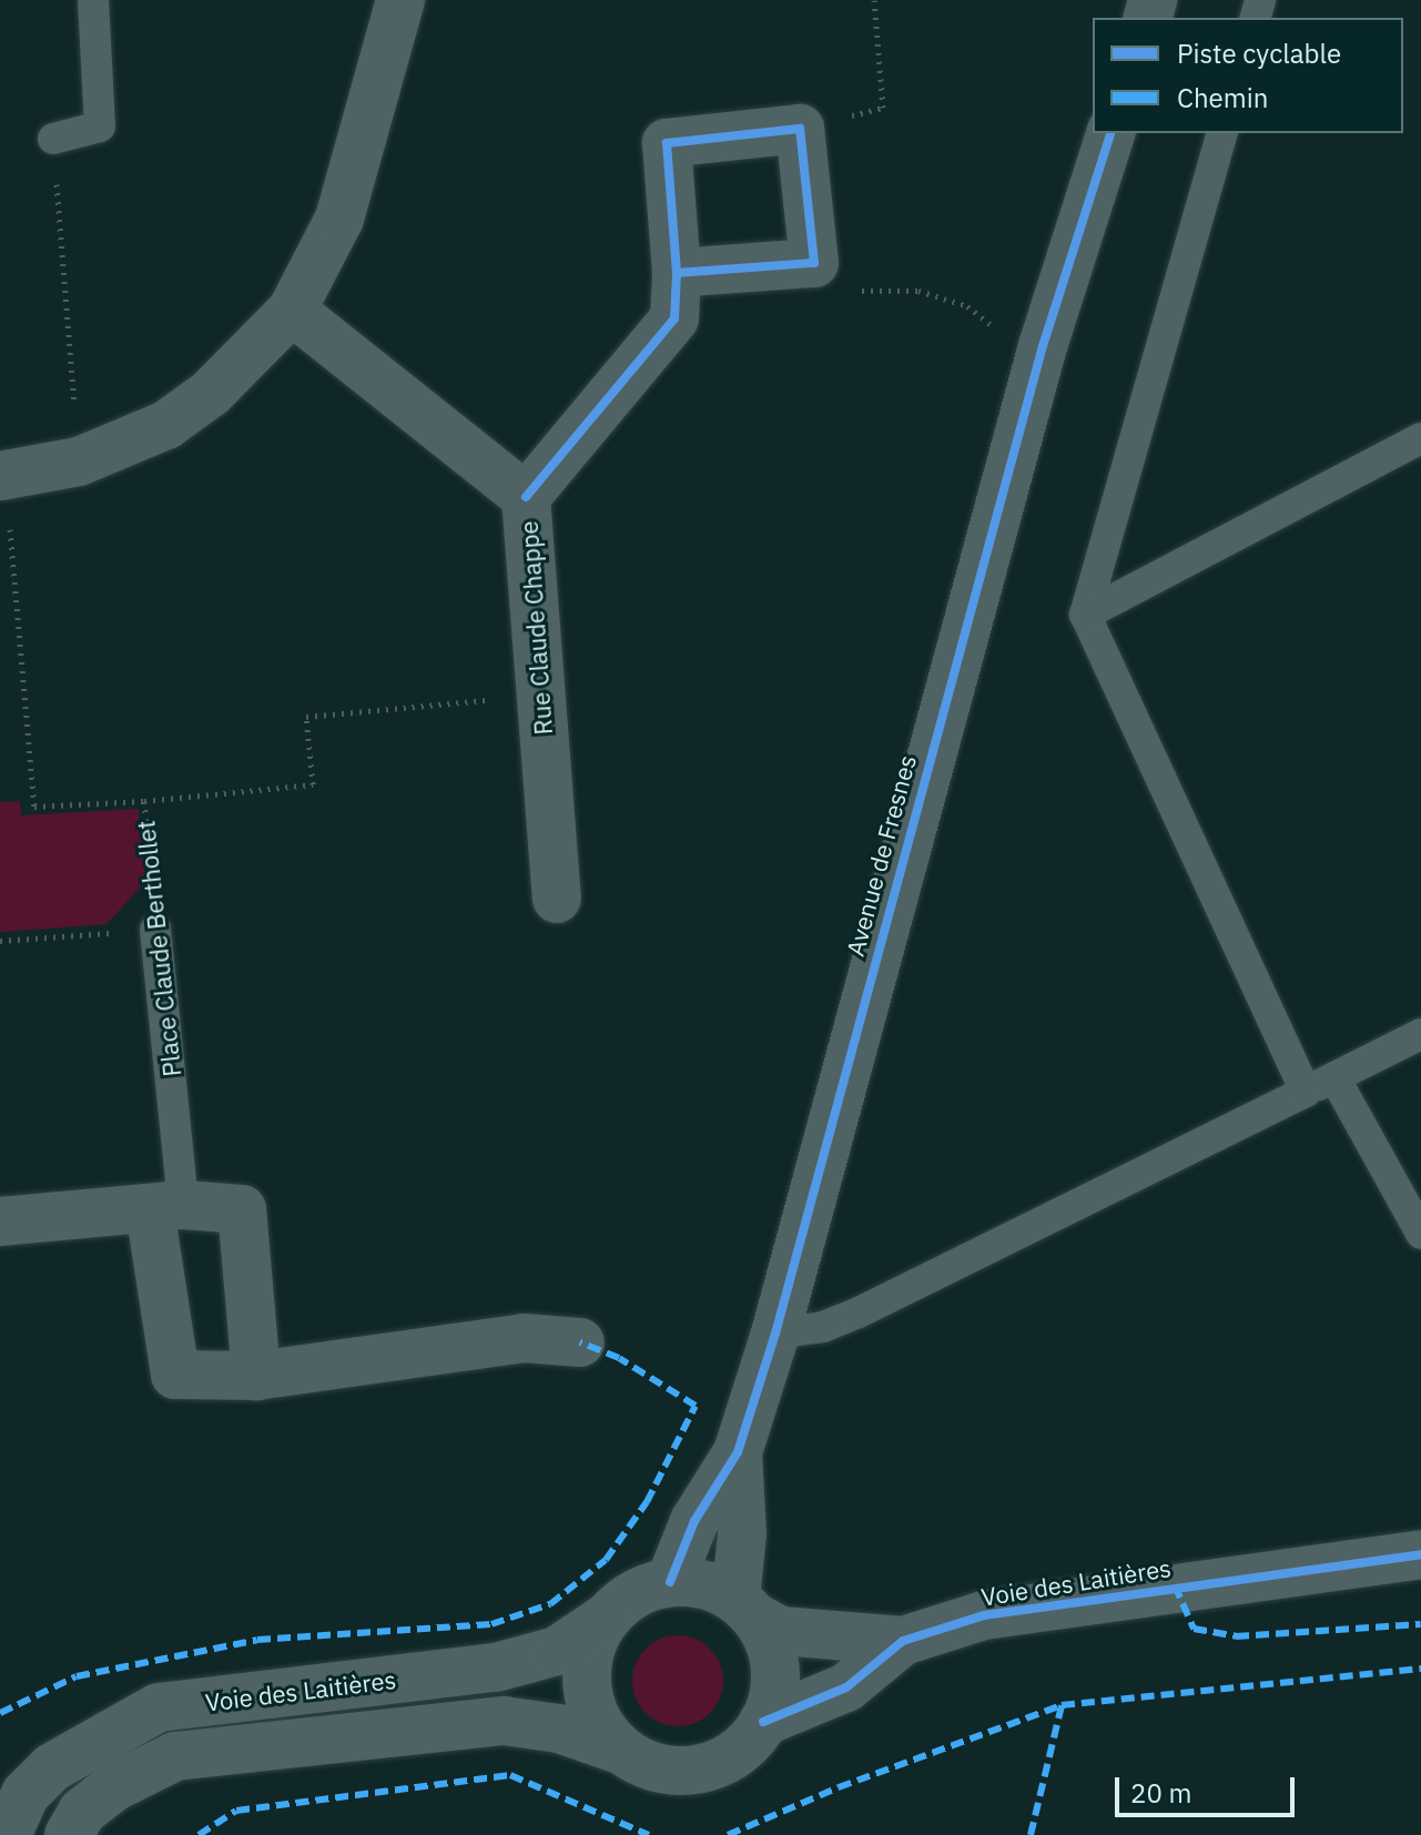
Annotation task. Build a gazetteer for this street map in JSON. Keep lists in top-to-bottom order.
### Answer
{
  "streets": {
    "street": ["Rue Claude Chappe", "Avenue de Fresnes", "Voie des Laitières"],
    "lane": ["Place Claude Berthollet"]
  },
  "crossings": [
    ["Avenue de Fresnes", "Voie des Laitières"]
  ],
  "legend": ["Piste cyclable", "Chemin"],
  "scale_bar": "20 m"
}
